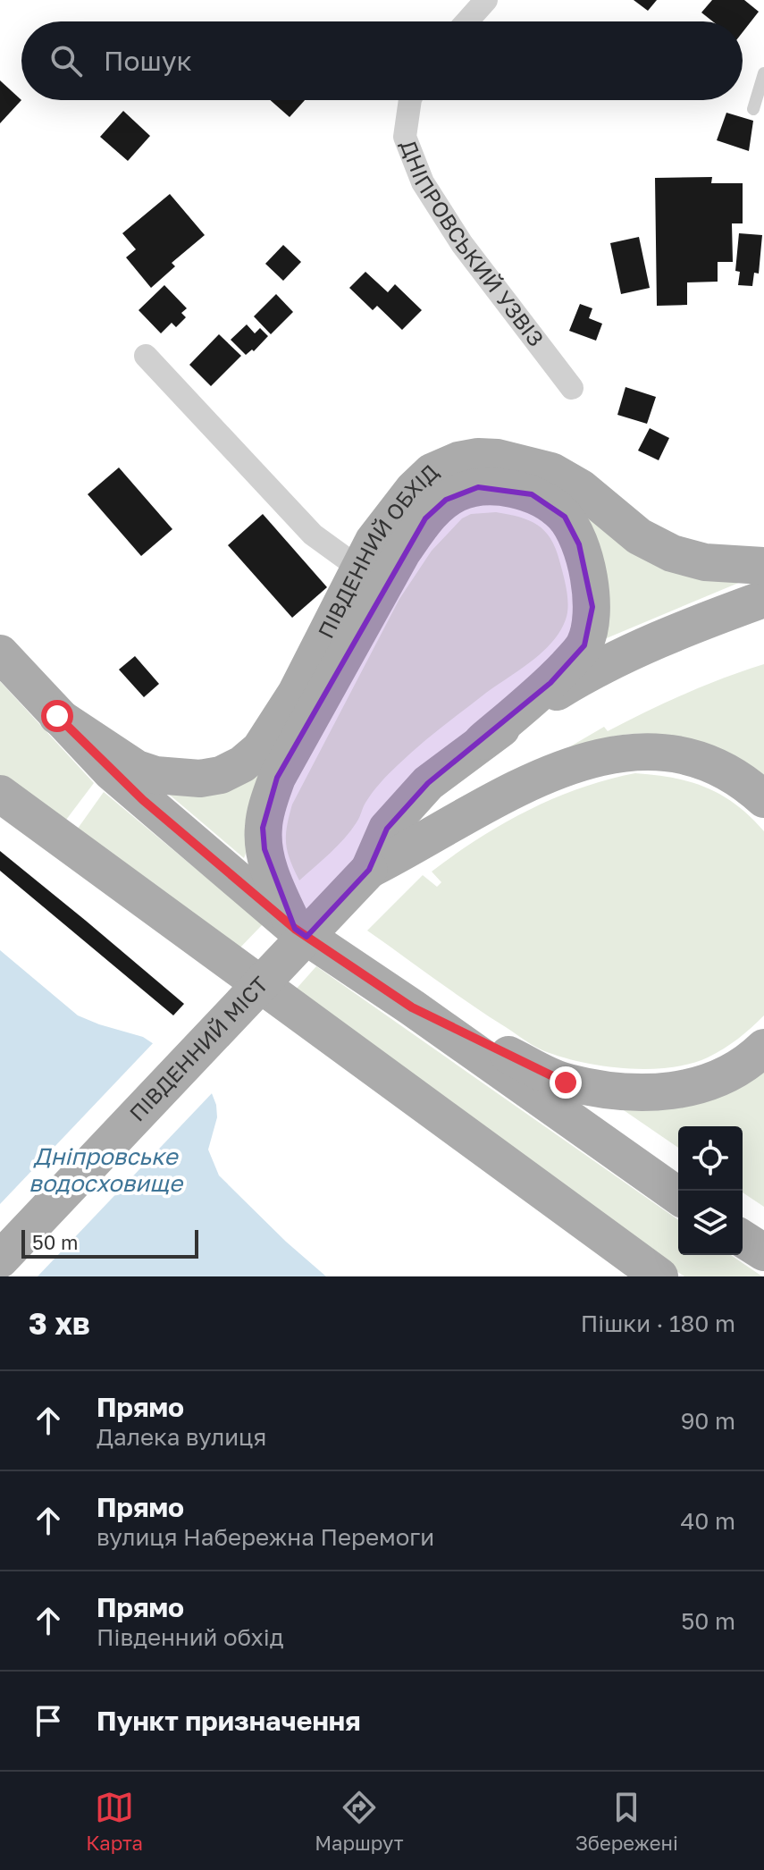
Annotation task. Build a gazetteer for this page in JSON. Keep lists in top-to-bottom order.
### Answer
{
  "streets": {
    "main road": ["ПІВДЕННИЙ ОБХІД", "ПІВДЕННИЙ МІСТ"],
    "street": ["ДНІПРОВСЬКИЙ УЗВІЗ"]
  },
  "crossings": [
    ["ПІВДЕННИЙ ОБХІД", "ПІВДЕННИЙ МІСТ"]
  ],
  "water": ["Дніпровське водосховище"],
  "scale_bar": "50 m",
  "page": {
    "search": "Пошук",
    "scale": "50 m",
    "heading": ["3 хв", "Пішки · 180 m"],
    "list": [
      ["Прямо", "Далека вулиця", "90 m"],
      ["Прямо", "вулиця Набережна Перемоги", "40 m"],
      ["Прямо", "Південний обхід", "50 m"],
      "Пункт призначення"
    ],
    "nav": ["Карта", "Маршрут", "Збережені"]
  }
}
